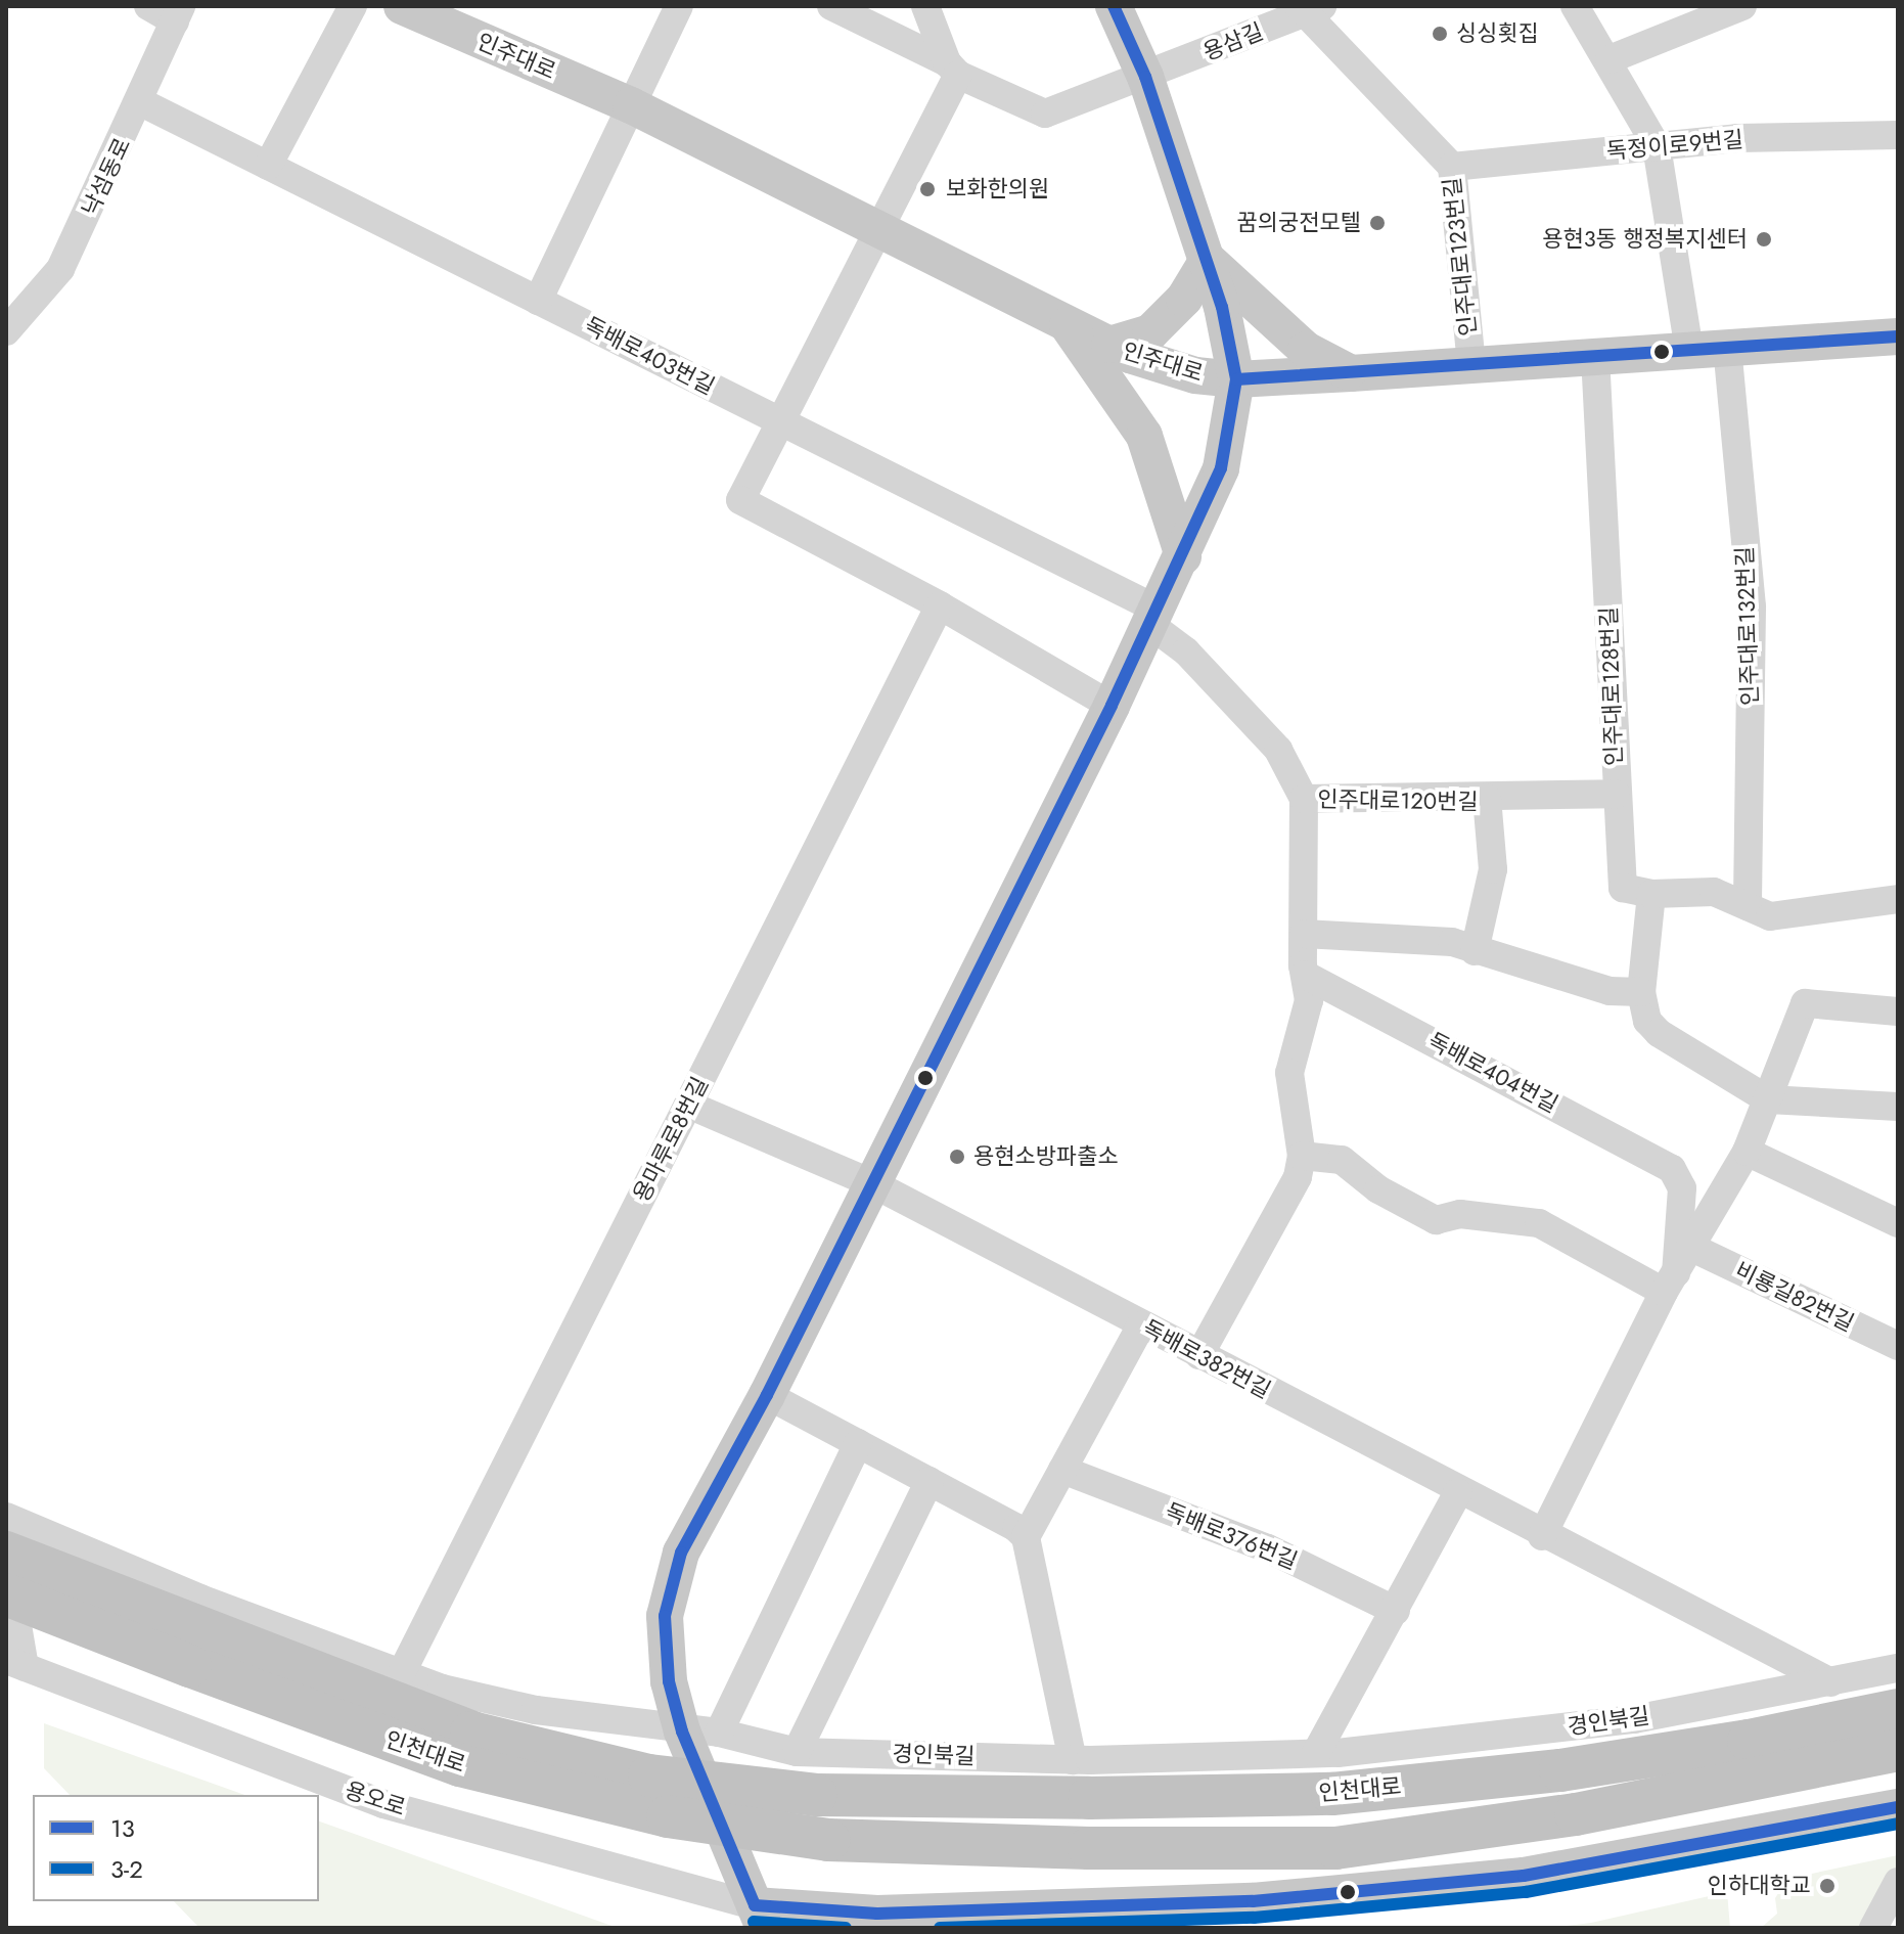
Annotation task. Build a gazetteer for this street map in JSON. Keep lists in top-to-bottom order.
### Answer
{
  "streets": {
    "highway": ["인천대로"],
    "main road": ["인주대로"],
    "street": [
      "용삼길",
      "독정이로9번길",
      "낙섬동로",
      "인주대로123번길",
      "독배로403번길",
      "인주대로132번길",
      "인주대로128번길",
      "인주대로120번길",
      "독배로404번길",
      "용마루로8번길",
      "비룡길82번길",
      "독배로382번길",
      "독배로376번길",
      "경인북길",
      "용오로"
    ]
  },
  "crossings": [
    ["용삼길", "인주대로123번길"],
    ["인주대로", "인주대로123번길"],
    ["인주대로", "인주대로132번길"],
    ["인주대로", "인주대로128번길"],
    ["독정이로9번길", "인주대로123번길"],
    ["낙섬동로", "독배로403번길"],
    ["용마루로8번길", "독배로382번길"],
    ["용마루로8번길", "경인북길"],
    ["독배로382번길", "경인북길"]
  ],
  "places": [
    "싱싱횟집",
    "보화한의원",
    "꿈의궁전모텔",
    "용현3동 행정복지센터",
    "용현소방파출소",
    "인하대학교"
  ],
  "lines": ["transit line 13", "transit line 3-2"],
  "legend": ["13", "3-2"]
}
